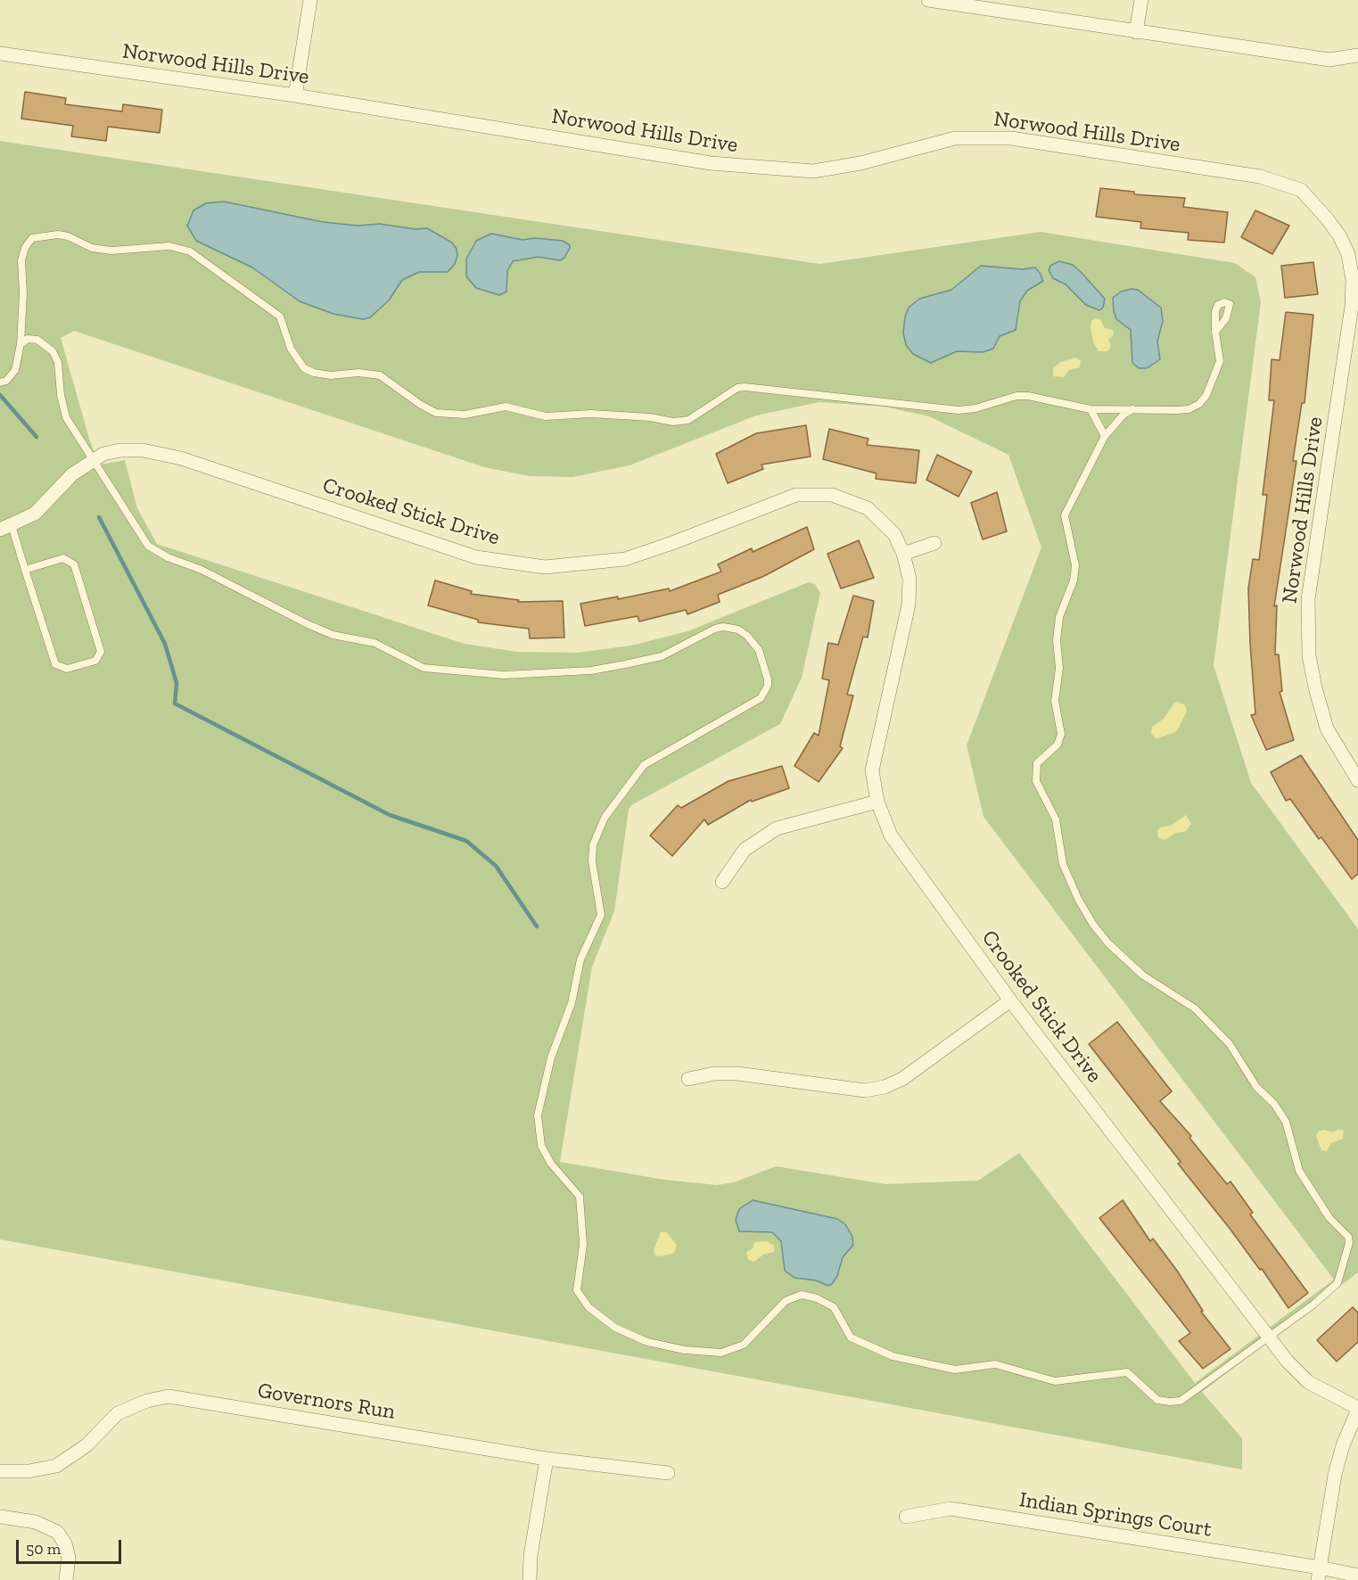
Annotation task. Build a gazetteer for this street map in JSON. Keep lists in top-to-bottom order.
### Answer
{
  "streets": {
    "street": [
      "Norwood Hills Drive",
      "Crooked Stick Drive",
      "Governors Run",
      "Indian Springs Court"
    ]
  },
  "scale_bar": "50 m"
}
